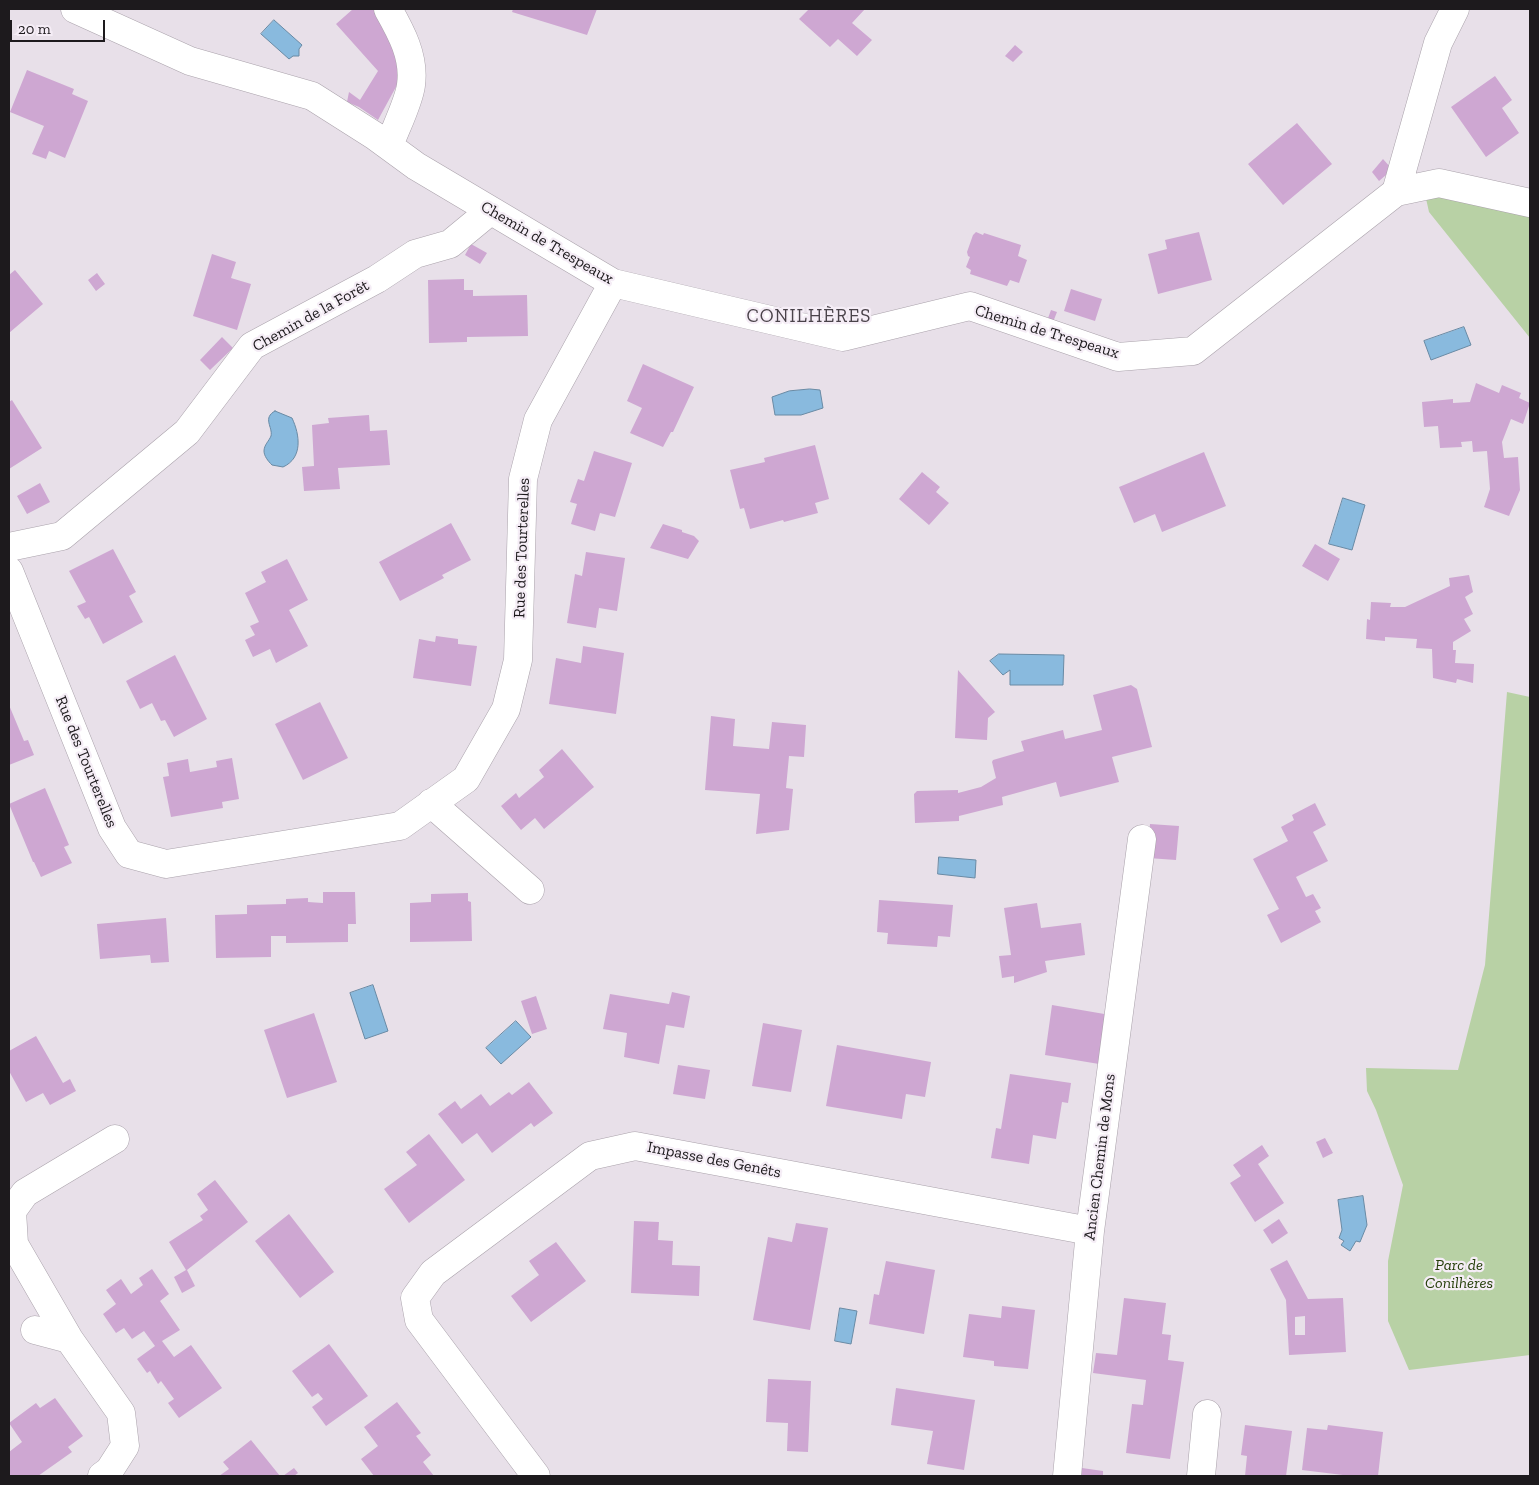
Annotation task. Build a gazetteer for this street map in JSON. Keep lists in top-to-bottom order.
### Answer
{
  "streets": {
    "street": [
      "Chemin de Trespeaux",
      "Chemin de la Forêt",
      "Rue des Tourterelles",
      "Ancien Chemin de Mons",
      "Impasse des Genêts"
    ]
  },
  "crossings": [
    ["Chemin de Trespeaux", "Chemin de la Forêt"],
    ["Chemin de Trespeaux", "Rue des Tourterelles"],
    ["Ancien Chemin de Mons", "Impasse des Genêts"]
  ],
  "districts": ["CONILHÈRES"],
  "parks": ["Parc de Conilhères"],
  "scale_bar": "20 m"
}
